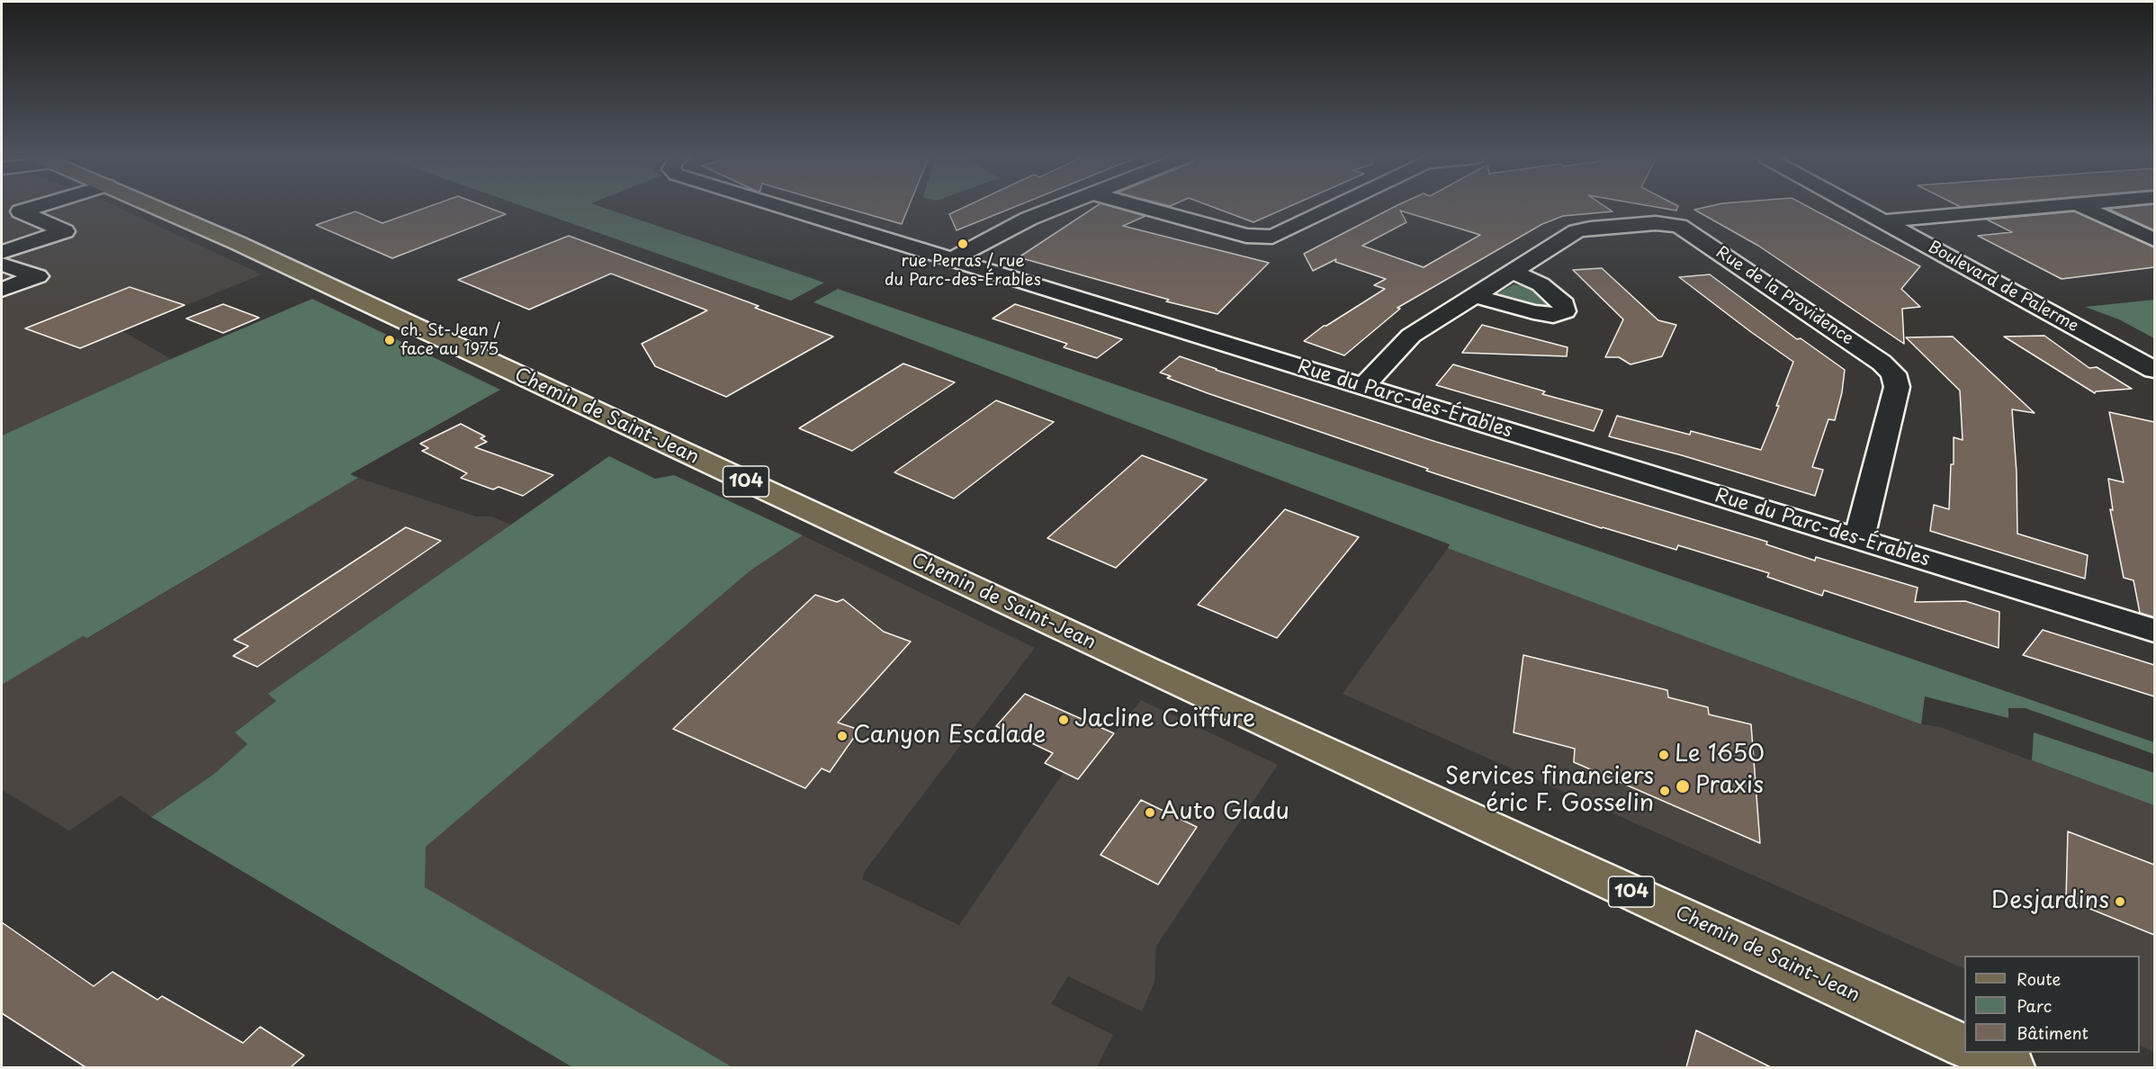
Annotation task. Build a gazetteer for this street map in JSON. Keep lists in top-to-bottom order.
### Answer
{
  "streets": {
    "main road": ["Chemin de Saint-Jean", "104"],
    "street": ["Boulevard de Palerme", "Rue de la Providence", "Rue du Parc-des-Érables"]
  },
  "crossings": [
    ["Rue de la Providence", "Rue du Parc-des-Érables"]
  ],
  "places": [
    "rue Perras / rue du Parc-des-Érables",
    "ch. St-Jean / face au 1975",
    "Jacline Coiffure",
    "Canyon Escalade",
    "Le 1650",
    "Praxis",
    "Services financiers éric F. Gosselin",
    "Auto Gladu",
    "Desjardins"
  ],
  "legend": ["Route", "Parc", "Bâtiment"]
}
